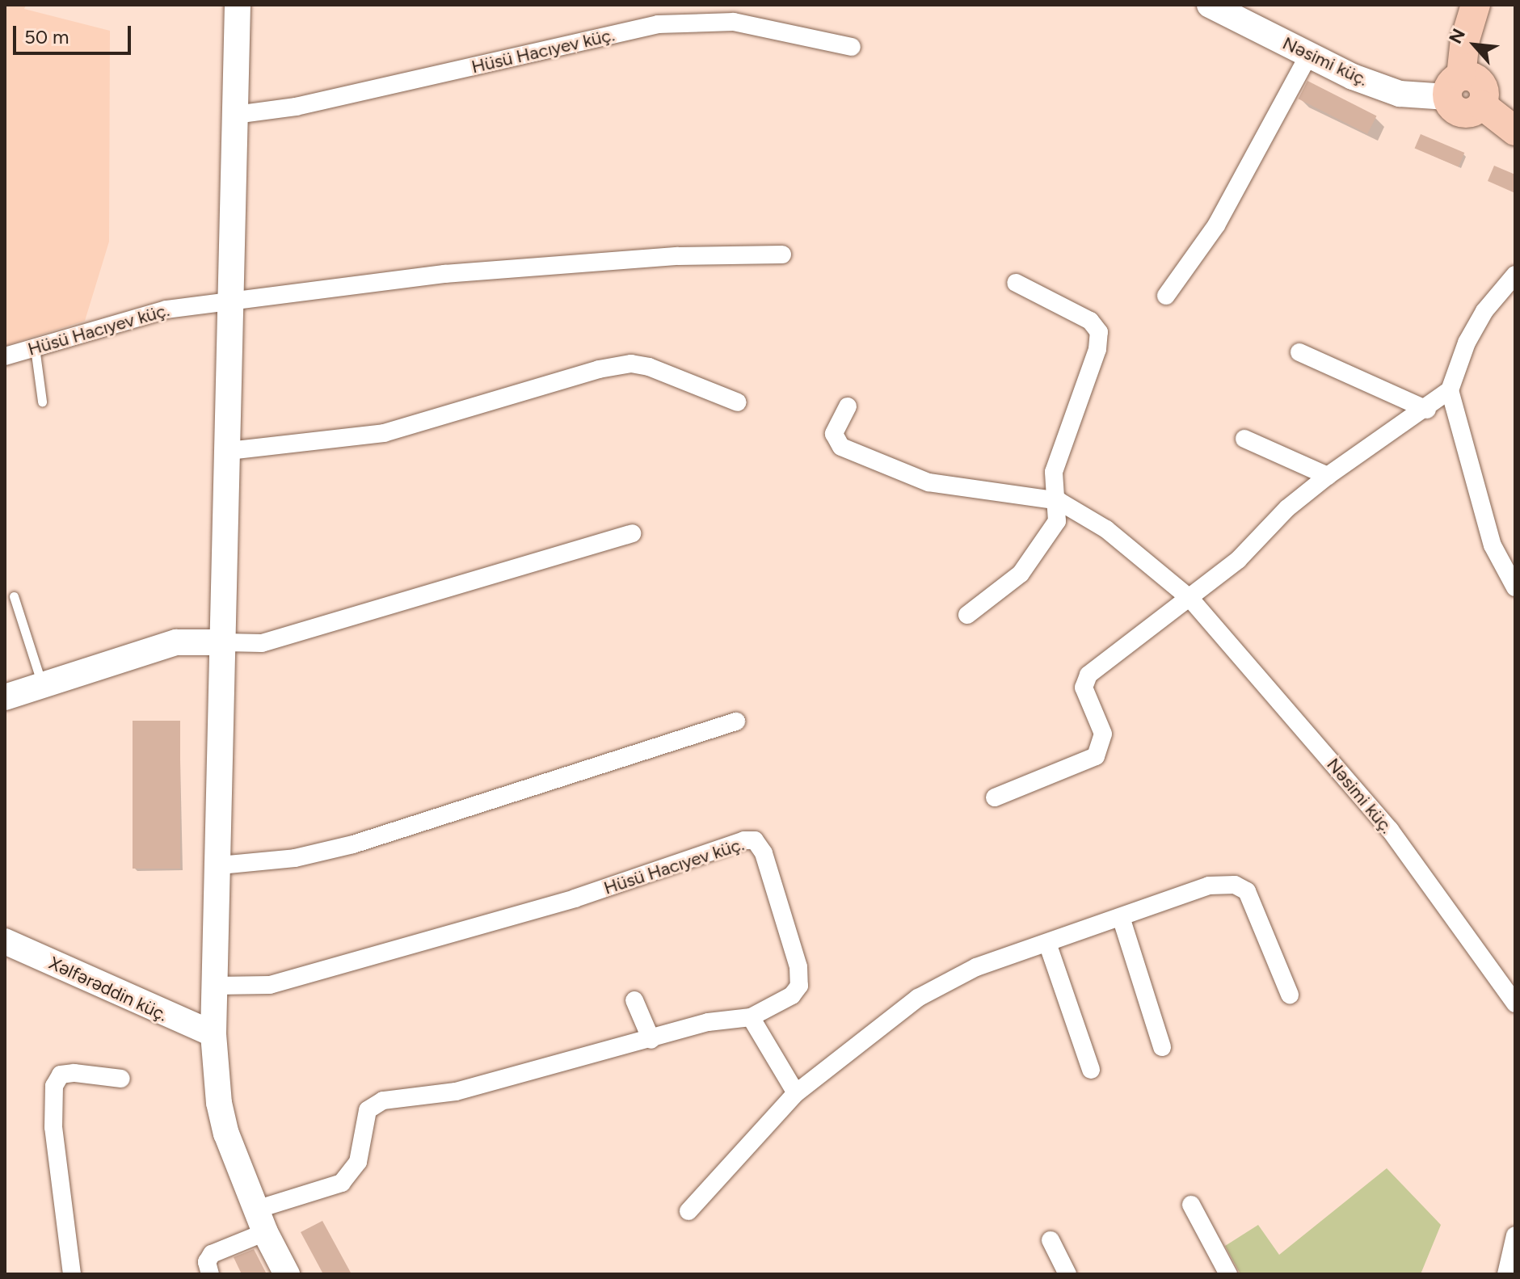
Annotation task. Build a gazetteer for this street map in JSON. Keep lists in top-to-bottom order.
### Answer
{
  "streets": {
    "main road": ["Nəsimi küç.", "Xəlfərəddin küç."],
    "street": ["Hüsü Hacıyev küç."]
  },
  "scale_bar": "50 m",
  "north": "top left"
}
